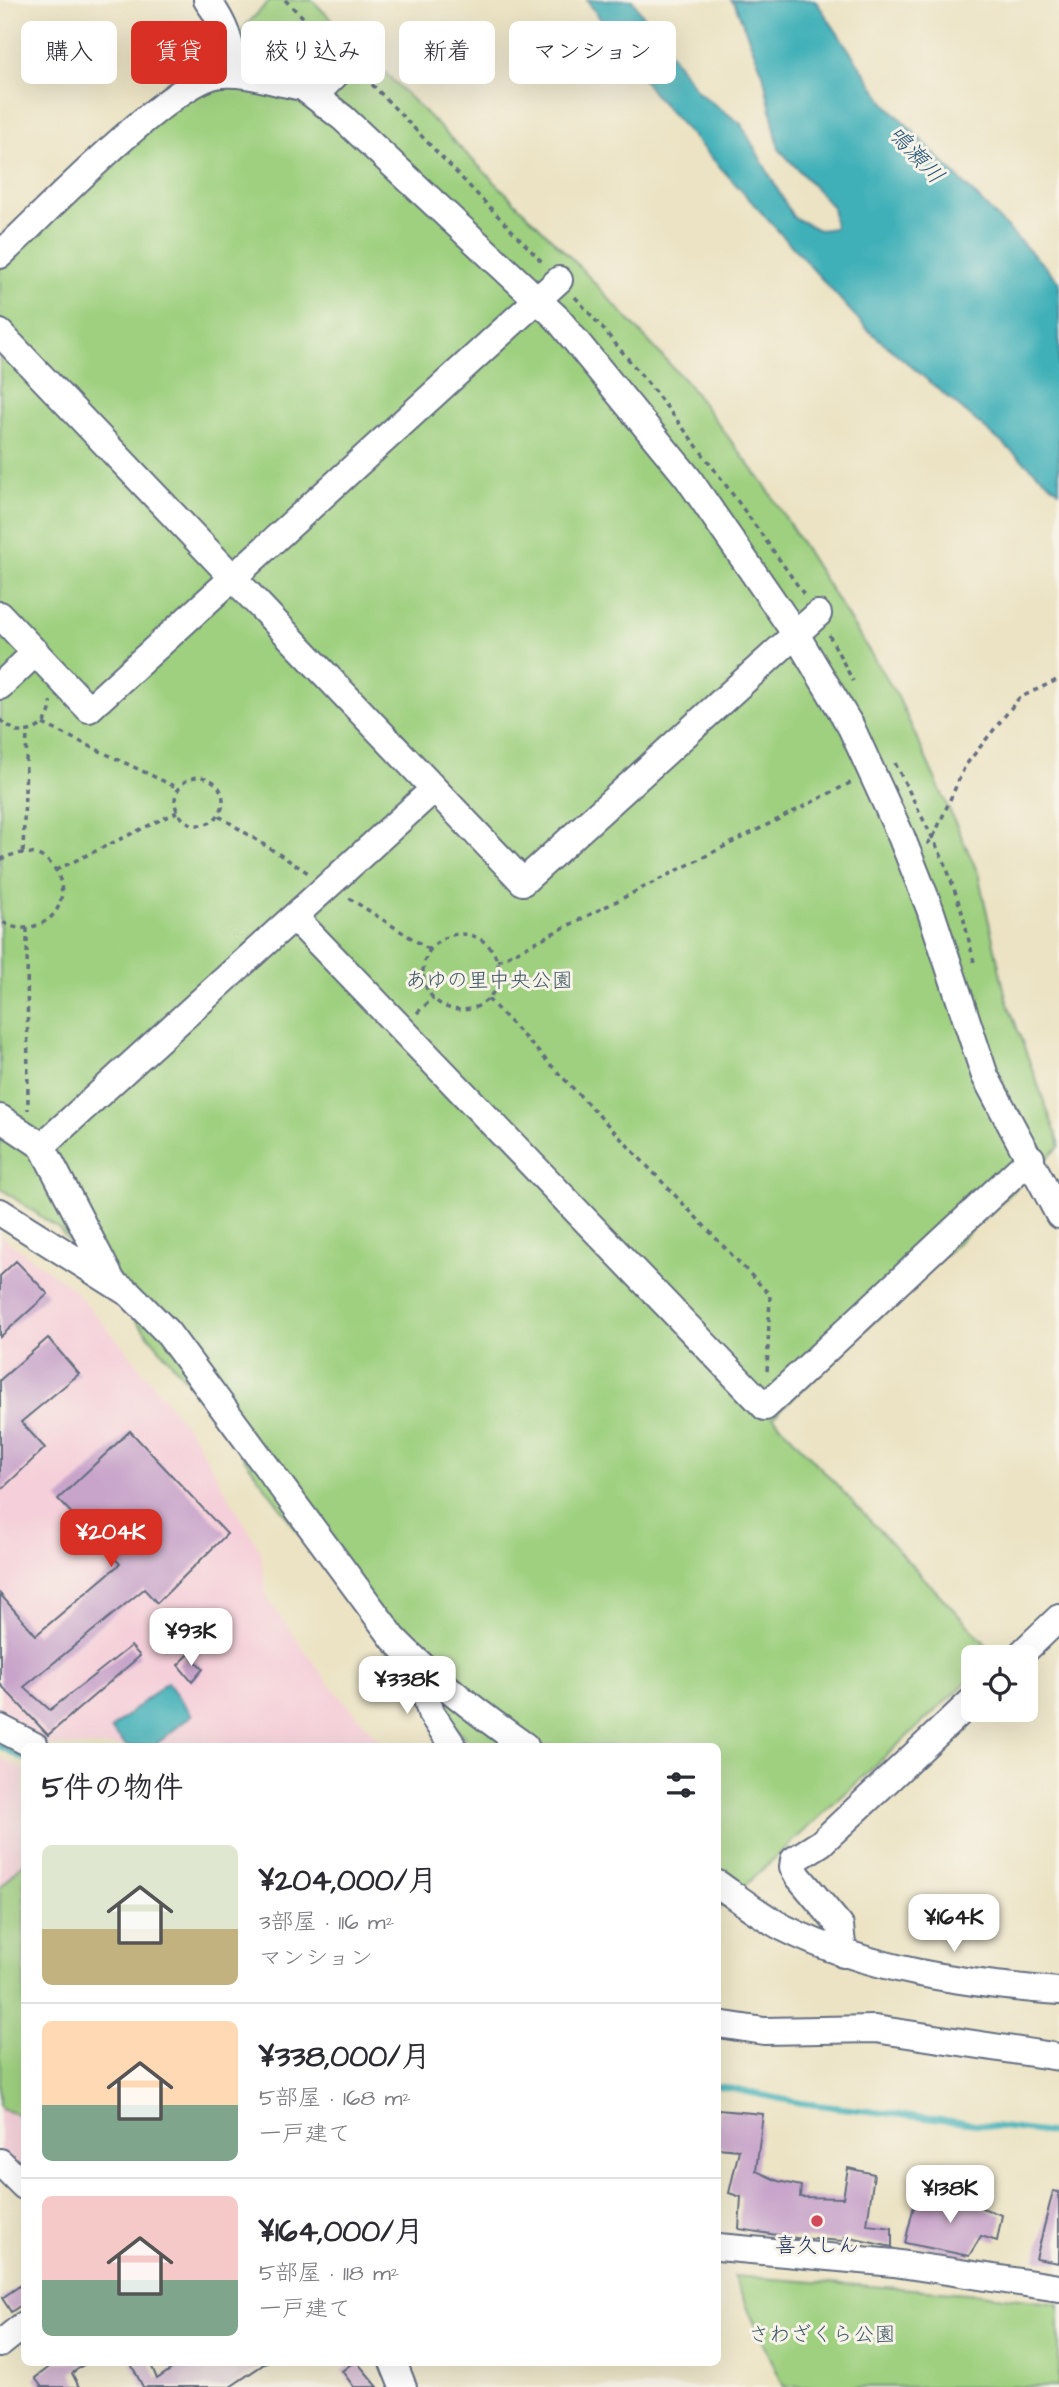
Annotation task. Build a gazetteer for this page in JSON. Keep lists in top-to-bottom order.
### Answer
{
  "water": ["鳴瀬川"],
  "parks": ["あゆの里中央公園", "さわざくら公園"],
  "places": ["喜久しん"],
  "page": {
    "chip": [
      "購入",
      "賃貸",
      "絞り込み",
      "新着",
      "マンション"
    ],
    "price": [
      "¥204K",
      "¥93K",
      "¥338K",
      "¥164K",
      "¥138K"
    ],
    "heading": "5件の物件",
    "list": [
      {
        "name": "¥204,000/月",
        "note": "3部屋 · 116 m² · マンション"
      },
      {
        "name": "¥338,000/月",
        "note": "5部屋 · 168 m² · 一戸建て"
      },
      {
        "name": "¥164,000/月",
        "note": "5部屋 · 118 m² · 一戸建て"
      }
    ]
  }
}
